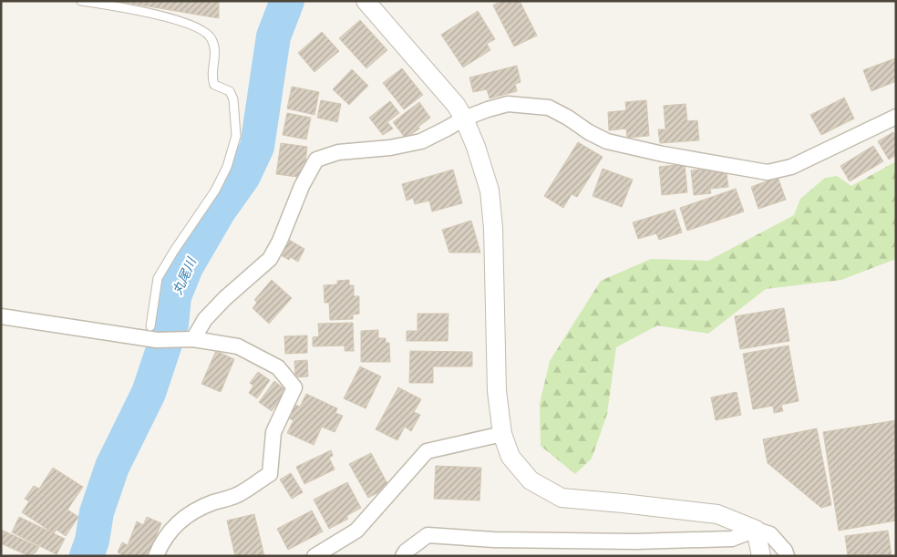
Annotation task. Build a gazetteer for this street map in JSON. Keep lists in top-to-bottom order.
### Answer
{
  "water": ["丸尾川"]
}
